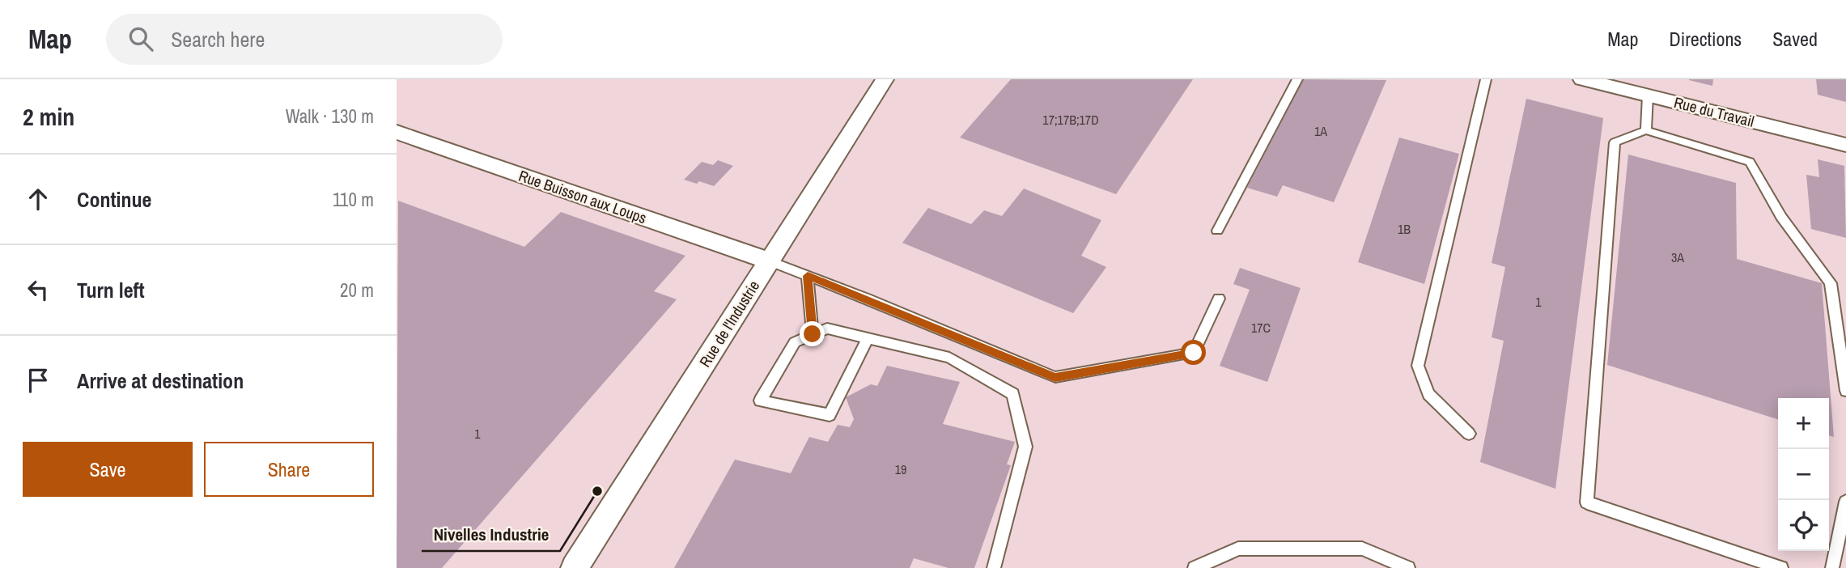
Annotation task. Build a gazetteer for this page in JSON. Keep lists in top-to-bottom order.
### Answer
{
  "streets": {
    "street": ["Rue du Travail", "Rue Buisson aux Loups", "Rue de l'Industrie"]
  },
  "crossings": [
    ["Rue Buisson aux Loups", "Rue de l'Industrie"]
  ],
  "places": ["Nivelles Industrie"],
  "house_numbers": [
    "17;17B;17D",
    "1A",
    "1B",
    "3A",
    "1",
    "17C",
    "1",
    "19"
  ],
  "page": {
    "header": "Map",
    "search": "Search here",
    "nav": ["Map", "Directions", "Saved"],
    "heading": ["2 min", "Walk · 130 m"],
    "list": [
      ["Continue", "110 m"],
      ["Turn left", "20 m"],
      "Arrive at destination"
    ],
    "map_buttons": ["+", "−"],
    "buttons": ["Save", "Share"]
  }
}
